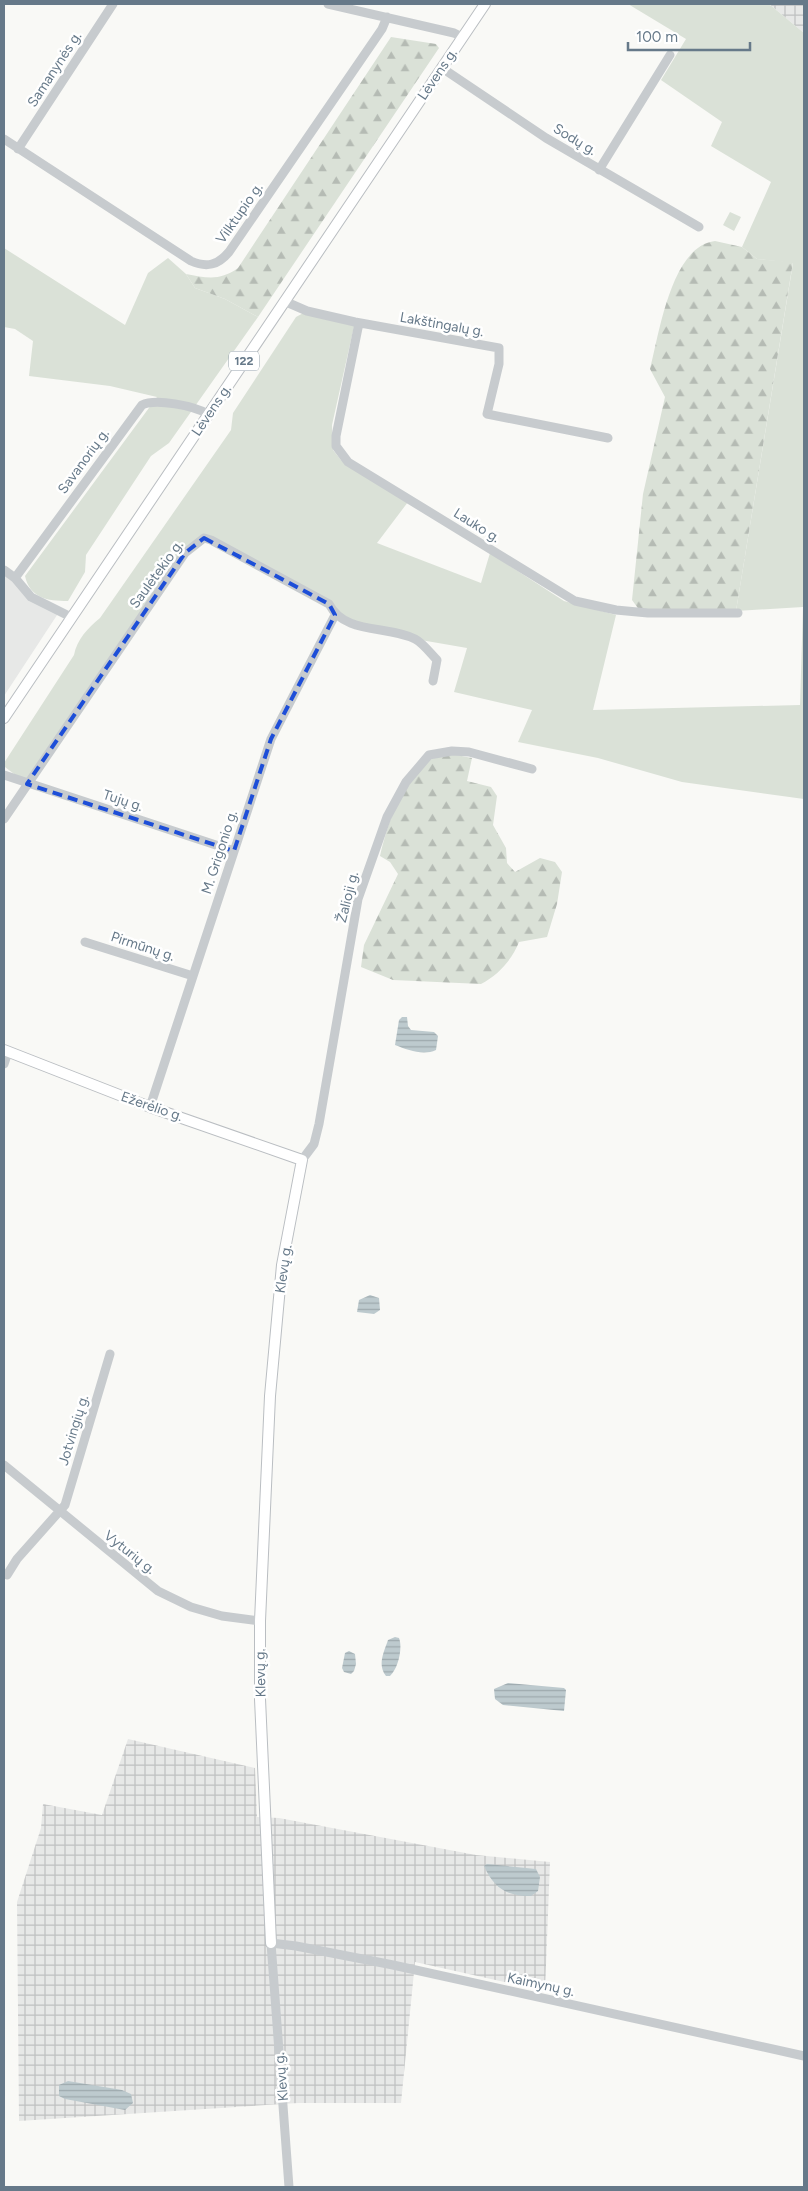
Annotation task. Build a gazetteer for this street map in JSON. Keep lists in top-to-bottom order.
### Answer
{
  "streets": {
    "main road": [
      "Lėvens g.",
      "122",
      "Ežerėlio g.",
      "Klevų g."
    ],
    "street": [
      "Samanynės g.",
      "Sodų g.",
      "Vilktupio g.",
      "Lakštingalų g.",
      "Savanorių g.",
      "Lauko g.",
      "Saulėtekio g.",
      "Tujų g.",
      "M. Grigonio g.",
      "Žalioji g.",
      "Pirmūnų g.",
      "Jotvingių g.",
      "Vyturių g.",
      "Kaimynų g."
    ]
  },
  "crossings": [
    ["Samanynės g.", "Vilktupio g."],
    ["Lėvens g.", "Sodų g."],
    ["Lėvens g.", "Lakštingalų g."],
    ["Lėvens g.", "Savanorių g."],
    ["Lakštingalų g.", "Lauko g."],
    ["Saulėtekio g.", "Tujų g."],
    ["Saulėtekio g.", "M. Grigonio g."],
    ["Tujų g.", "M. Grigonio g."],
    ["M. Grigonio g.", "Pirmūnų g."],
    ["M. Grigonio g.", "Ežerėlio g."],
    ["Žalioji g.", "Ežerėlio g."],
    ["Žalioji g.", "Klevų g."],
    ["Ežerėlio g.", "Klevų g."],
    ["Klevų g.", "Vyturių g."],
    ["Klevų g.", "Kaimynų g."],
    ["Jotvingių g.", "Vyturių g."]
  ],
  "scale_bar": "100 m"
}
